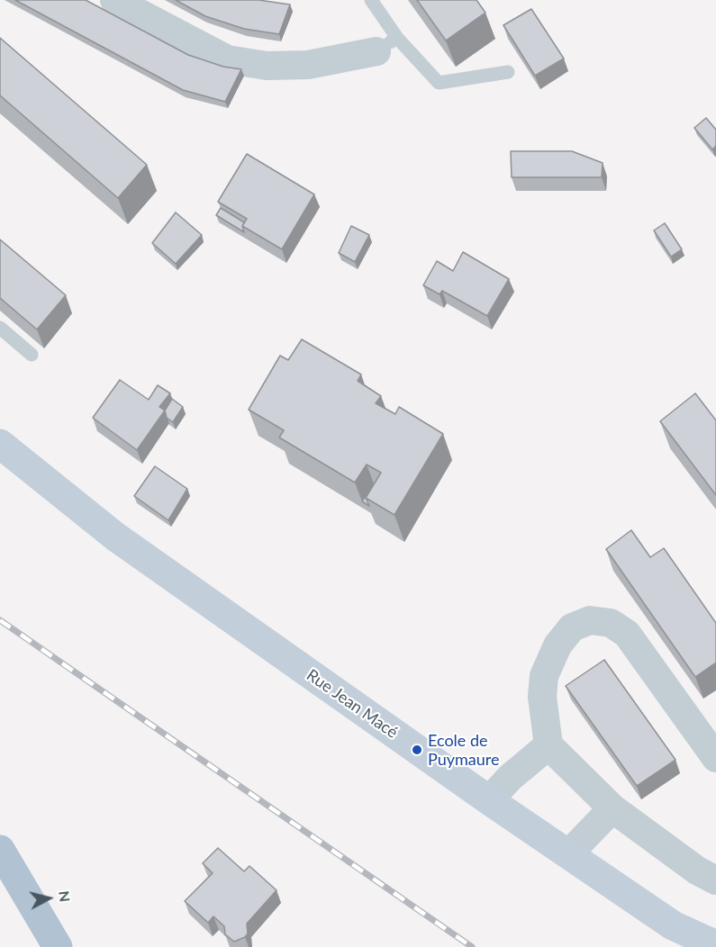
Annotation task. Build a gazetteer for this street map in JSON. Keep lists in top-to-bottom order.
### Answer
{
  "streets": {
    "main road": ["Rue Jean Macé"]
  },
  "places": ["Ecole de Puymaure"],
  "north": "right"
}
